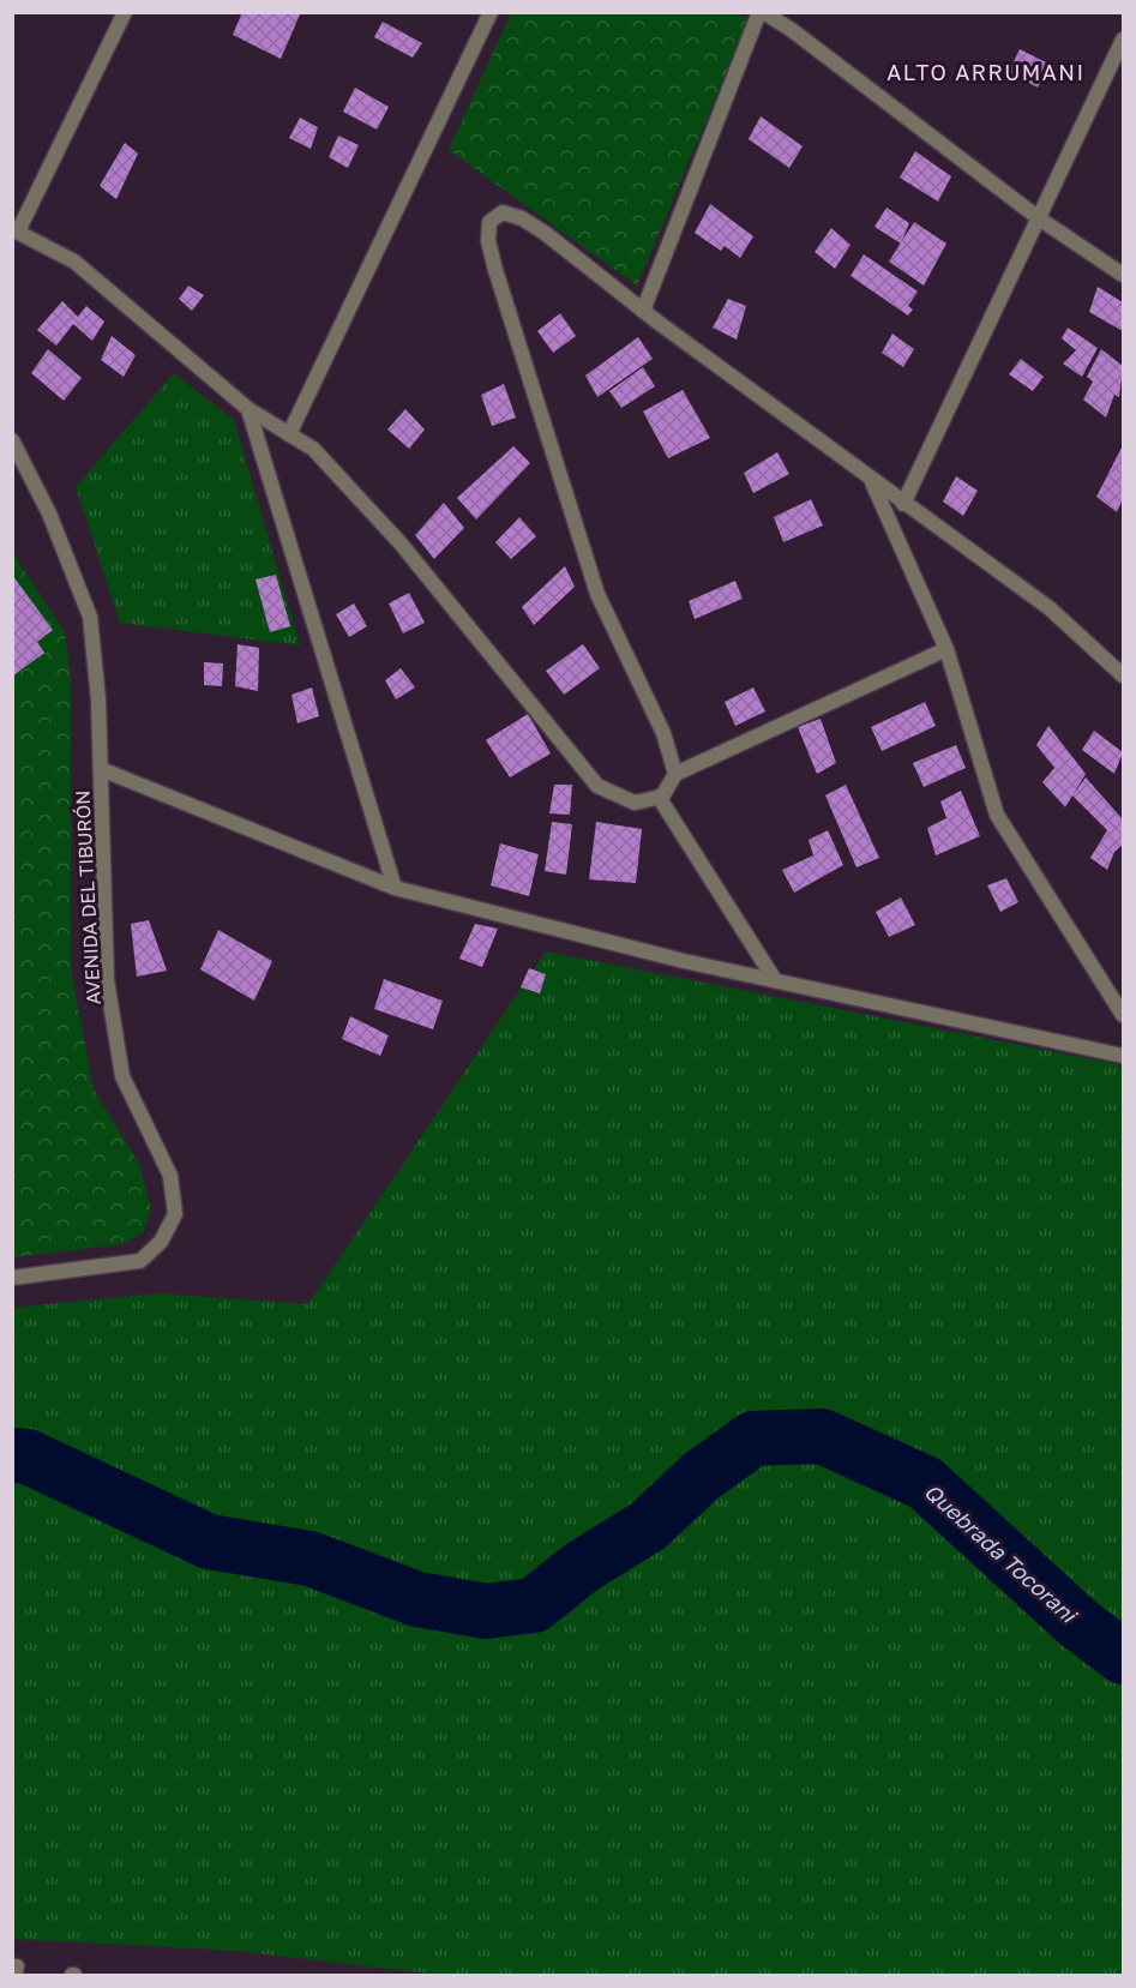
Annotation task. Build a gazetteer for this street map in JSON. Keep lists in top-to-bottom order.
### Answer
{
  "streets": {
    "street": ["AVENIDA DEL TIBURÓN"]
  },
  "districts": ["ALTO ARRUMANI"],
  "water": ["Quebrada Tocorani"]
}
